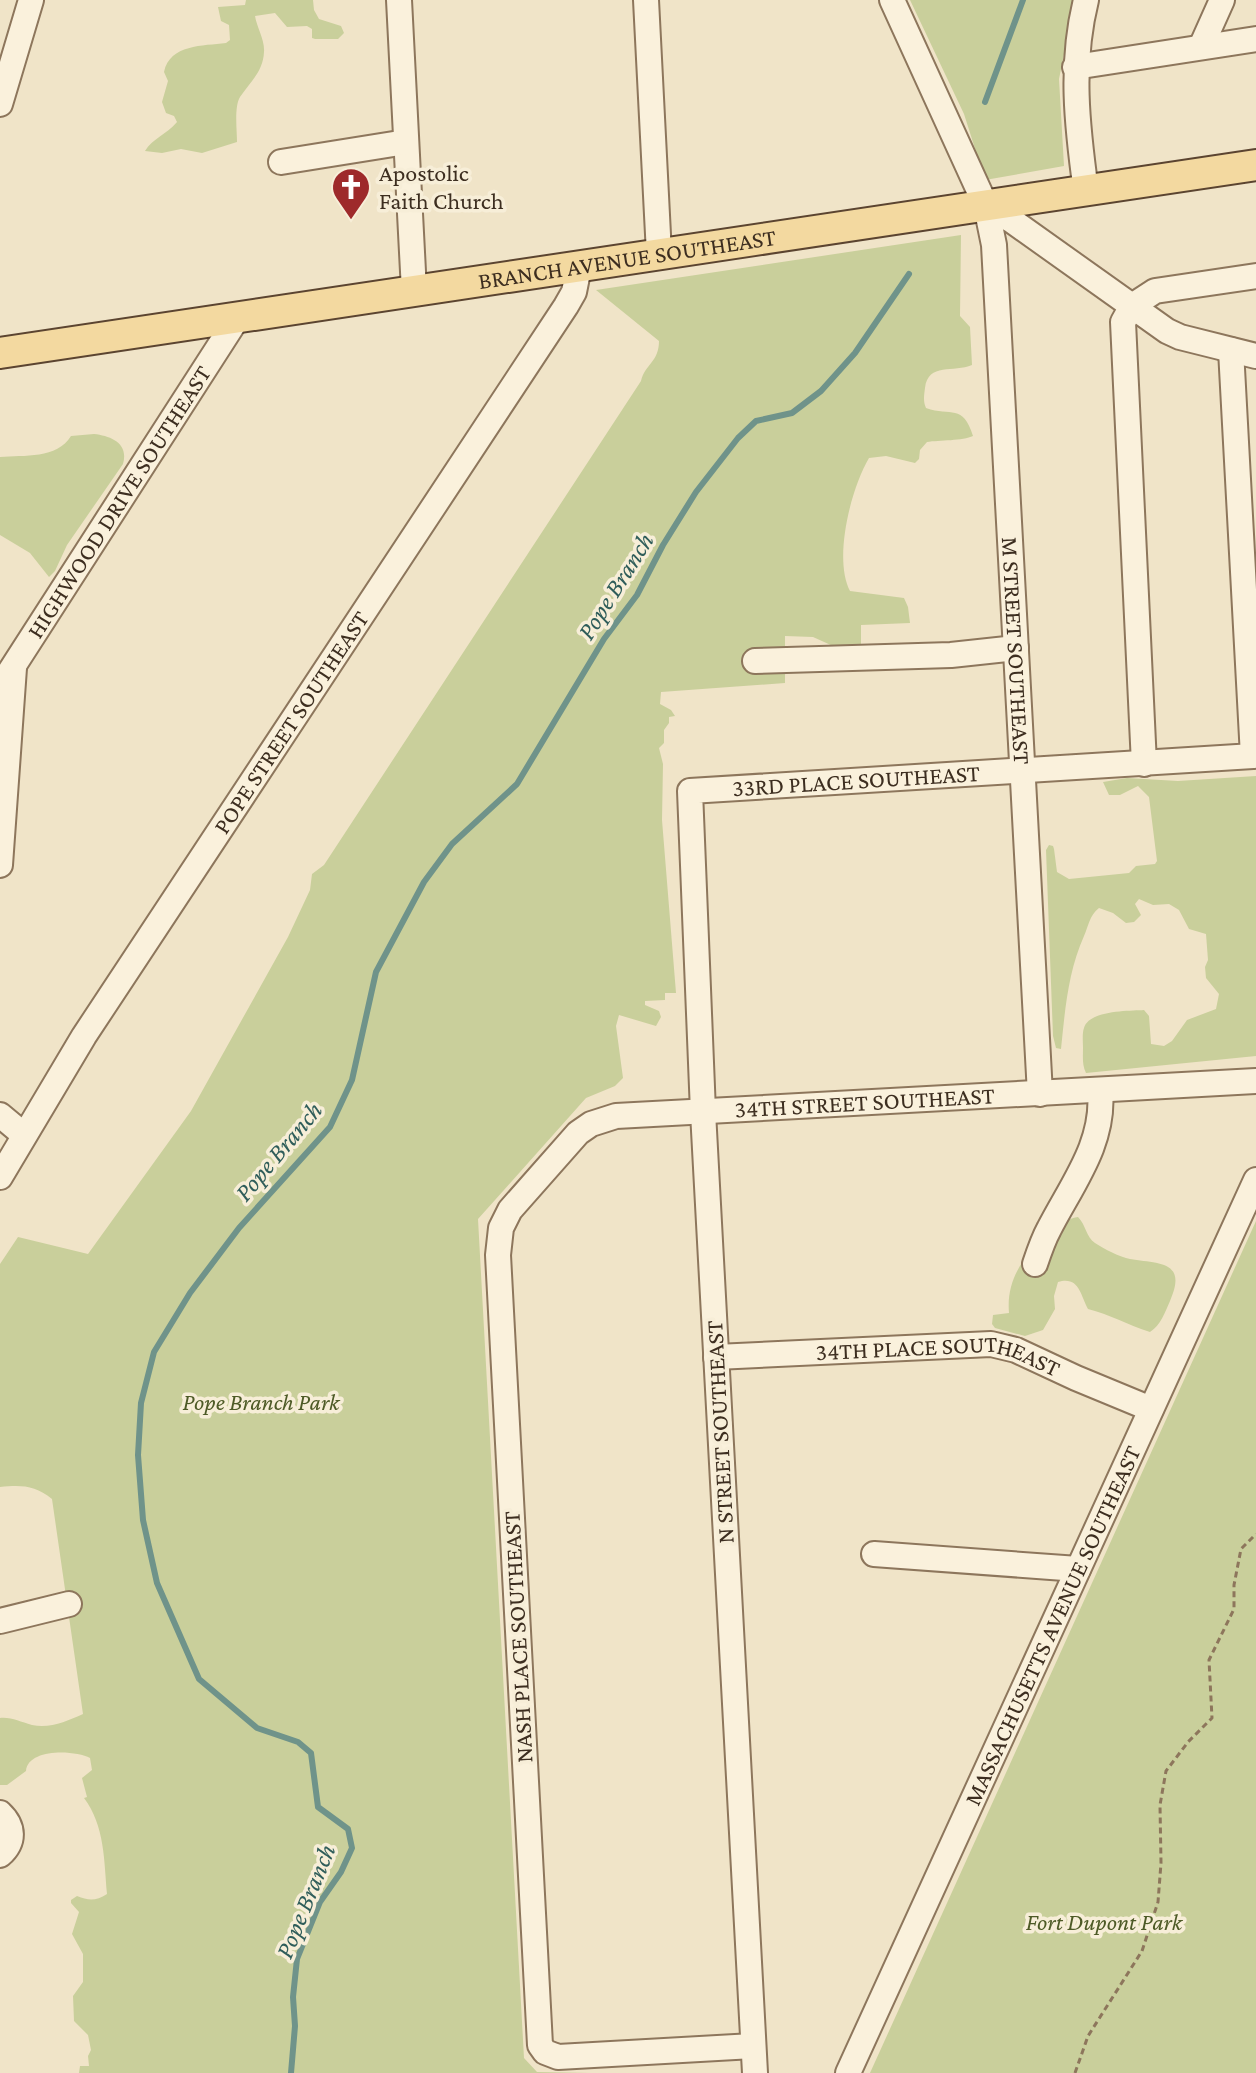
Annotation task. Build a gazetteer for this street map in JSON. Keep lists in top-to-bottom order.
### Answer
{
  "streets": {
    "main road": ["BRANCH AVENUE SOUTHEAST"],
    "street": [
      "HIGHWOOD DRIVE SOUTHEAST",
      "M STREET SOUTHEAST",
      "POPE STREET SOUTHEAST",
      "33RD PLACE SOUTHEAST",
      "34TH STREET SOUTHEAST",
      "34TH PLACE SOUTHEAST",
      "N STREET SOUTHEAST",
      "MASSACHUSETTS AVENUE SOUTHEAST",
      "NASH PLACE SOUTHEAST"
    ]
  },
  "crossings": [
    ["BRANCH AVENUE SOUTHEAST", "HIGHWOOD DRIVE SOUTHEAST"],
    ["BRANCH AVENUE SOUTHEAST", "M STREET SOUTHEAST"],
    ["BRANCH AVENUE SOUTHEAST", "POPE STREET SOUTHEAST"],
    ["M STREET SOUTHEAST", "33RD PLACE SOUTHEAST"],
    ["M STREET SOUTHEAST", "34TH STREET SOUTHEAST"],
    ["33RD PLACE SOUTHEAST", "N STREET SOUTHEAST"],
    ["34TH STREET SOUTHEAST", "N STREET SOUTHEAST"],
    ["34TH STREET SOUTHEAST", "NASH PLACE SOUTHEAST"],
    ["34TH PLACE SOUTHEAST", "N STREET SOUTHEAST"],
    ["34TH PLACE SOUTHEAST", "MASSACHUSETTS AVENUE SOUTHEAST"],
    ["N STREET SOUTHEAST", "NASH PLACE SOUTHEAST"]
  ],
  "water": ["Pope Branch"],
  "parks": ["Pope Branch Park", "Fort Dupont Park"],
  "places": {
    "church": ["Apostolic Faith Church"]
  }
}
